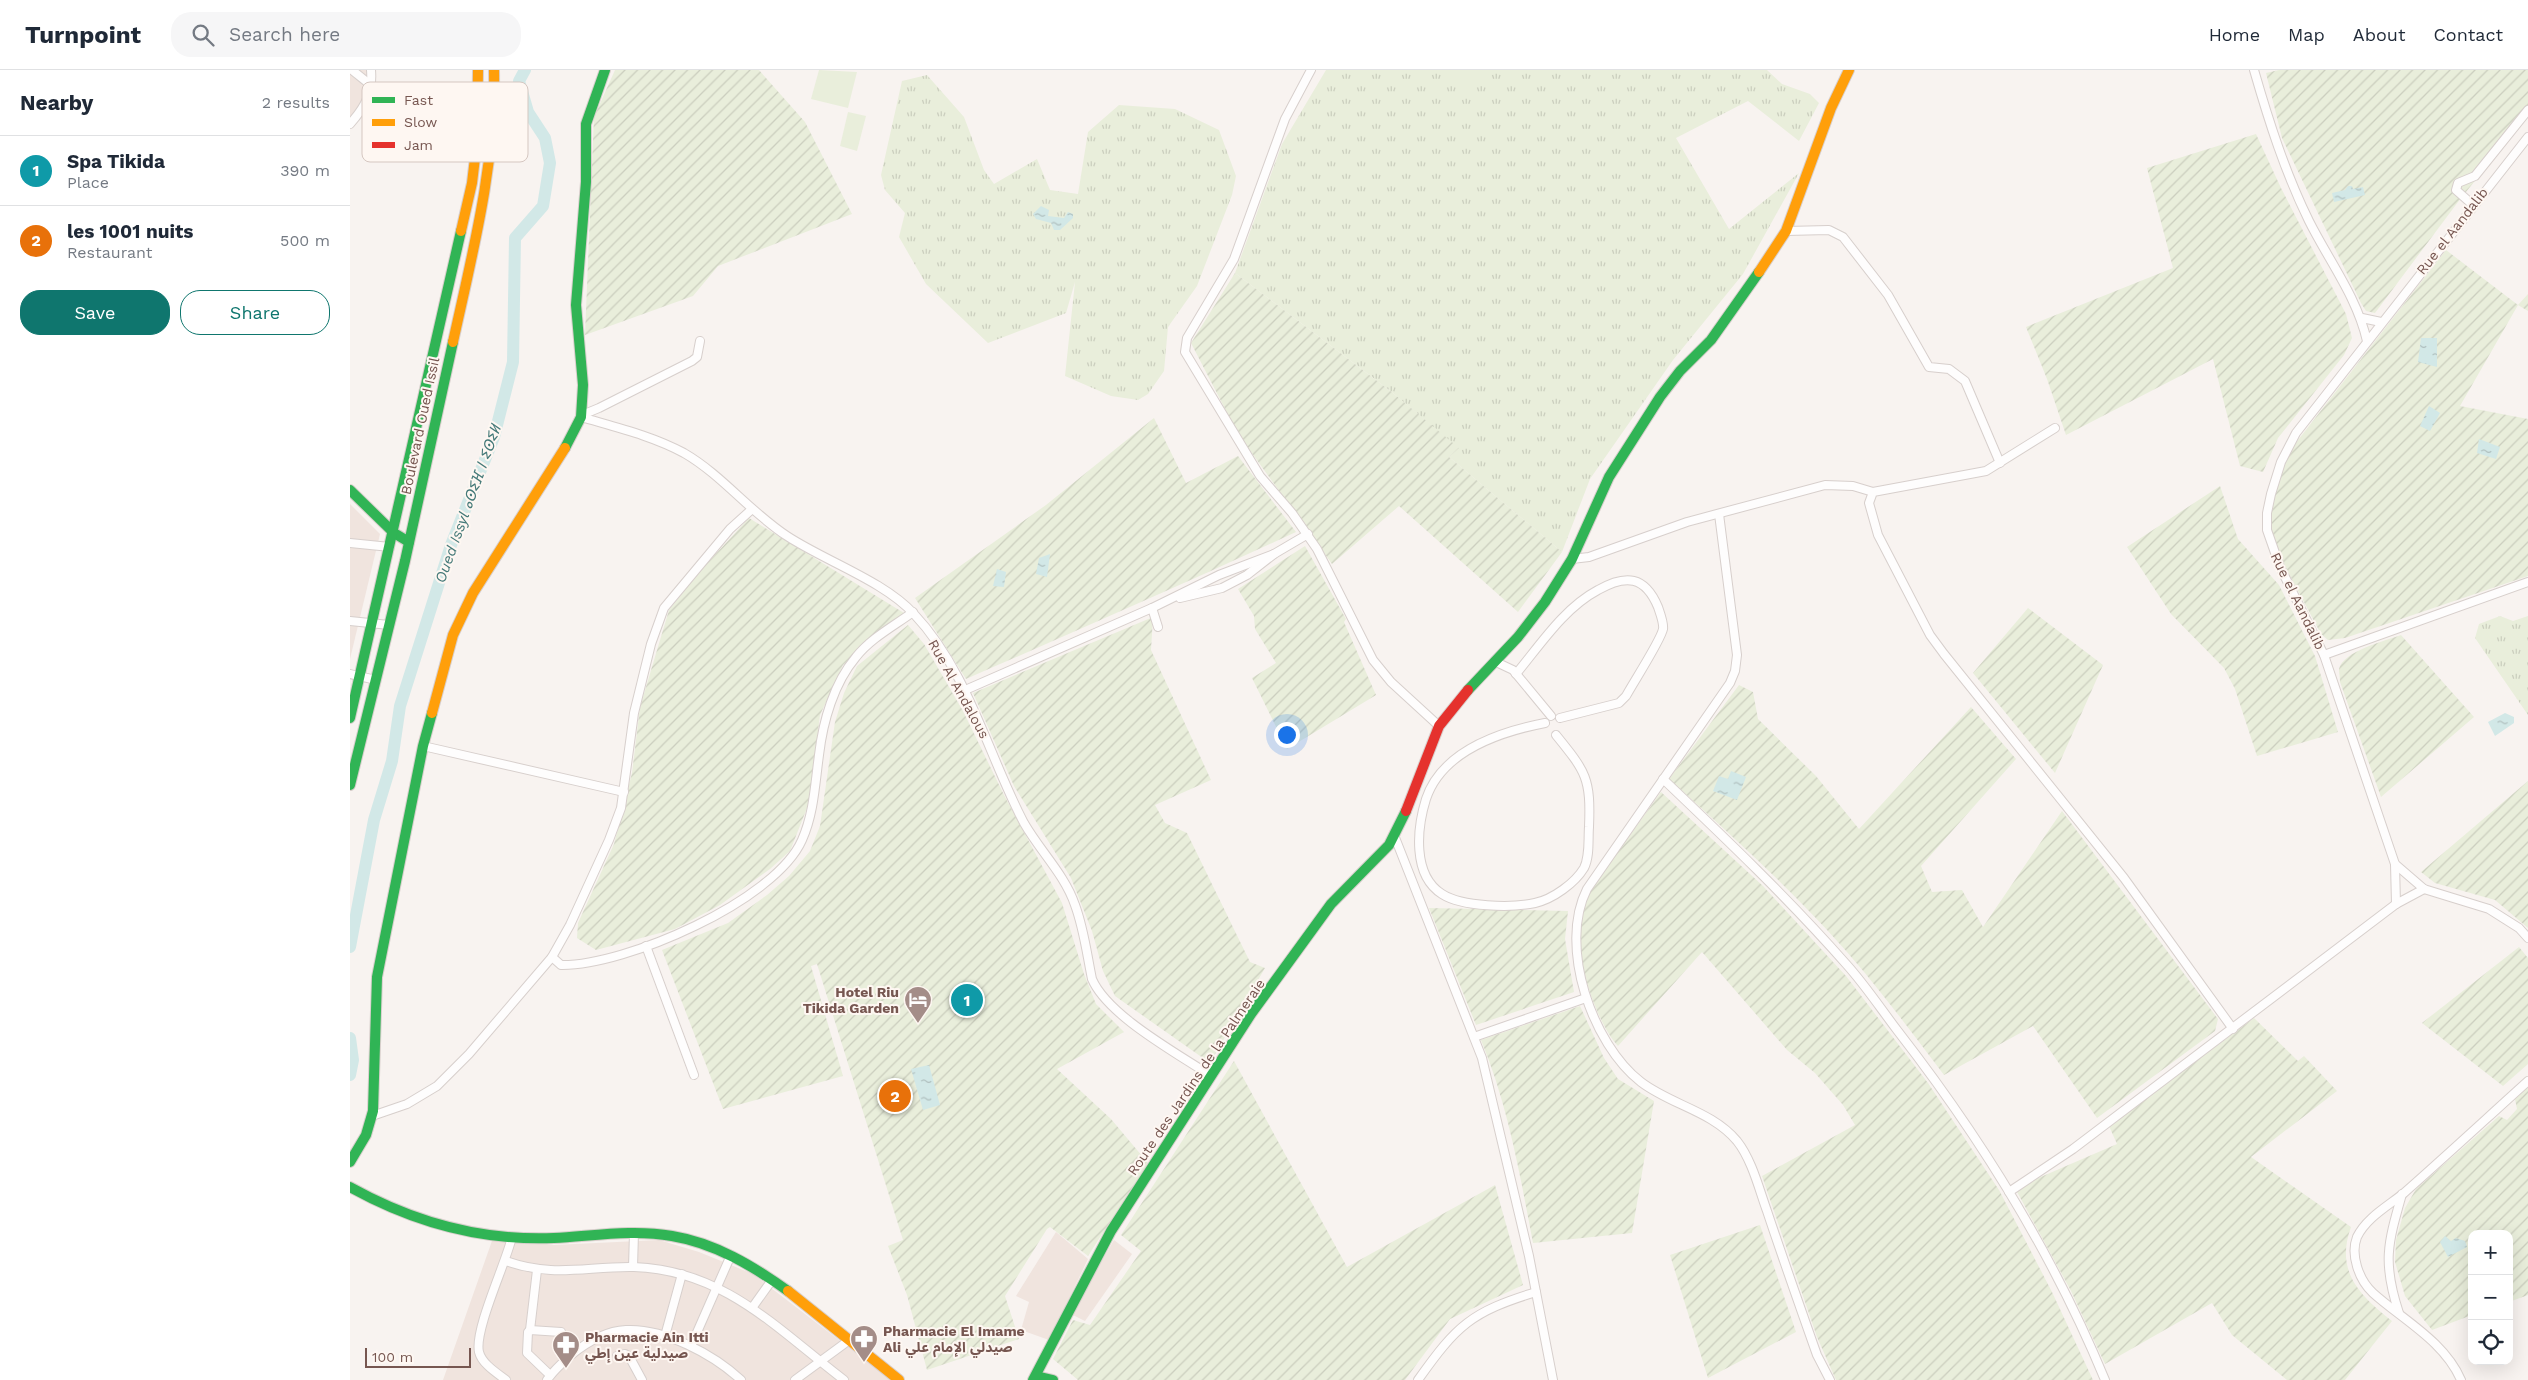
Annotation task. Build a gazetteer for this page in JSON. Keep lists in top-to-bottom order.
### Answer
{
  "streets": {
    "street": [
      "Rue el Aandalib",
      "Boulevard Oued Issil",
      "Rue Al Andalous",
      "Route des Jardins de la Palmeraie"
    ]
  },
  "crossings": [
    ["Rue Al Andalous", "Route des Jardins de la Palmeraie"]
  ],
  "water": ["Oued Issyl ⴰⵙⵉⴼ ⵏ ⵉⵙⵉⵍ"],
  "places": {
    "hotel": ["Hotel Riu Tikida Garden"],
    "pharmacy": ["Pharmacie El Imame Ali صيدلي الإمام علي", "Pharmacie Ain Itti صيدلية عين إطي"]
  },
  "legend": ["Fast", "Slow", "Jam"],
  "scale_bar": "100 m",
  "page": {
    "header": "Turnpoint",
    "search": "Search here",
    "nav": [
      "Home",
      "Map",
      "About",
      "Contact"
    ],
    "heading": ["Nearby", "2 results"],
    "list": [
      {
        "mark": "1",
        "name": "Spa Tikida",
        "note": "Place",
        "value": "390 m"
      },
      {
        "mark": "2",
        "name": "les 1001 nuits",
        "note": "Restaurant",
        "value": "500 m"
      }
    ],
    "buttons": ["Save", "Share"],
    "pins": ["1", "2"],
    "map_buttons": ["+", "−"],
    "scale": "100 m"
  }
}
